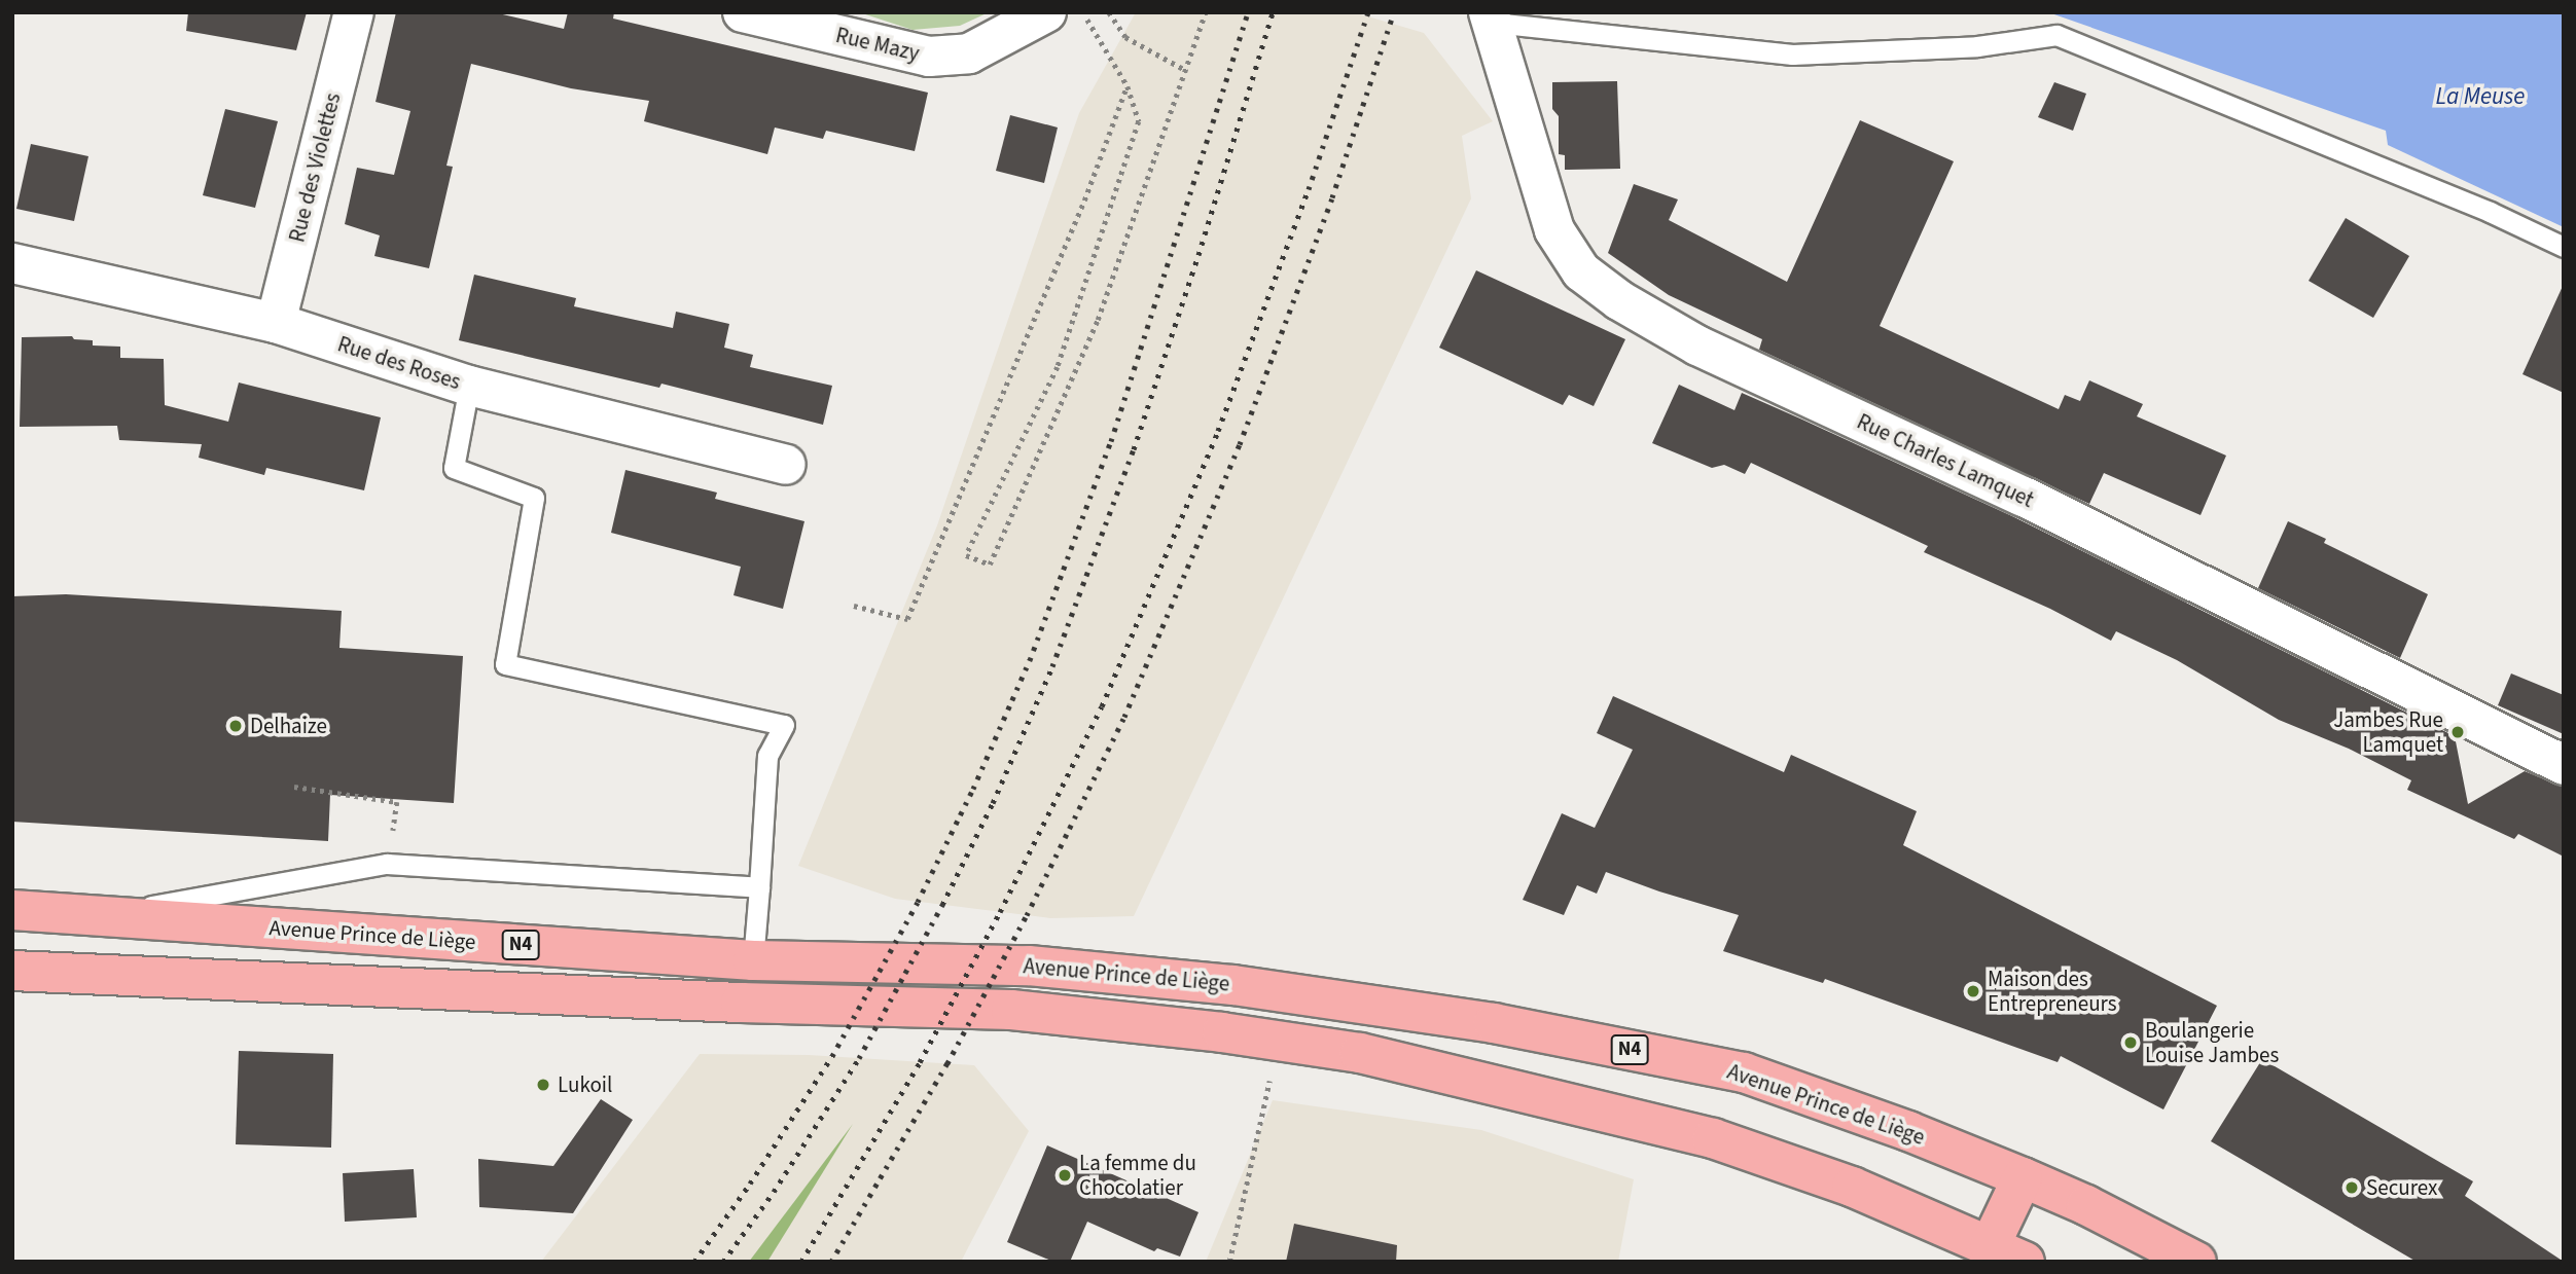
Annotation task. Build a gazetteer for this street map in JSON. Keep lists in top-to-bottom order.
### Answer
{
  "streets": {
    "main road": ["Avenue Prince de Liège", "N4"],
    "street": [
      "Rue Mazy",
      "Rue des Violettes",
      "Rue des Roses",
      "Rue Charles Lamquet"
    ]
  },
  "crossings": [
    ["Rue des Violettes", "Rue des Roses"]
  ],
  "water": ["La Meuse"],
  "places": [
    "Delhaize",
    "Jambes Rue Lamquet",
    "Maison des Entrepreneurs",
    "Boulangerie Louise Jambes",
    "Lukoil",
    "La femme du Chocolatier",
    "Securex"
  ]
}
